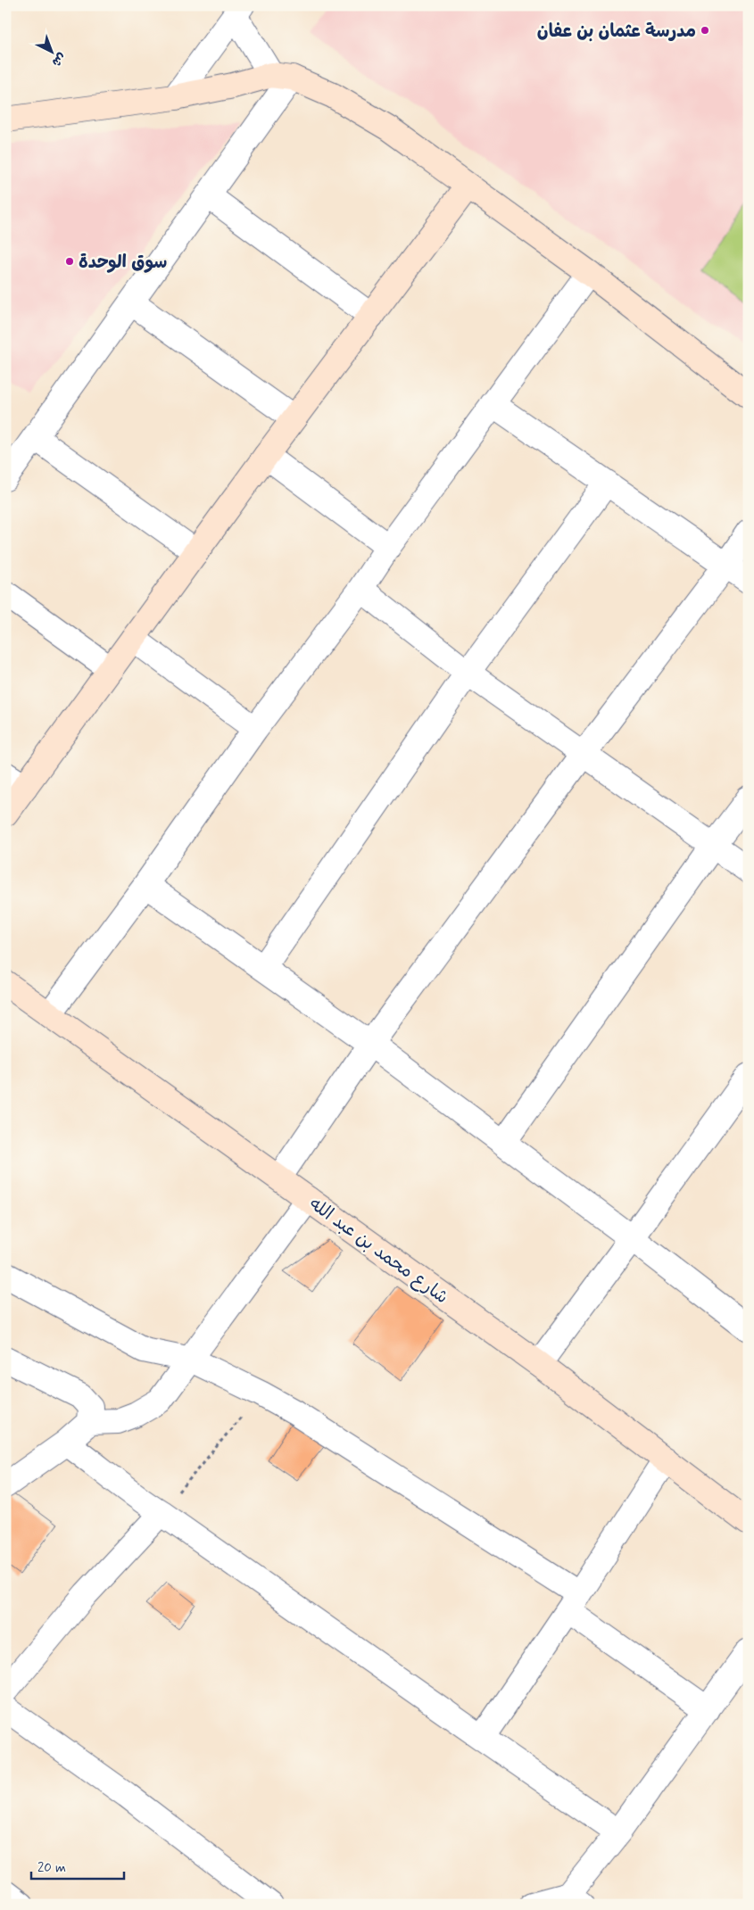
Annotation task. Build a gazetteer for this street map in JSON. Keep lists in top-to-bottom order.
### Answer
{
  "streets": {
    "street": ["شارع محمد بن عبد الله"]
  },
  "places": ["مدرسة عثمان بن عفان", "سوق الوحدة"],
  "scale_bar": "20 m",
  "north": "bottom right"
}
